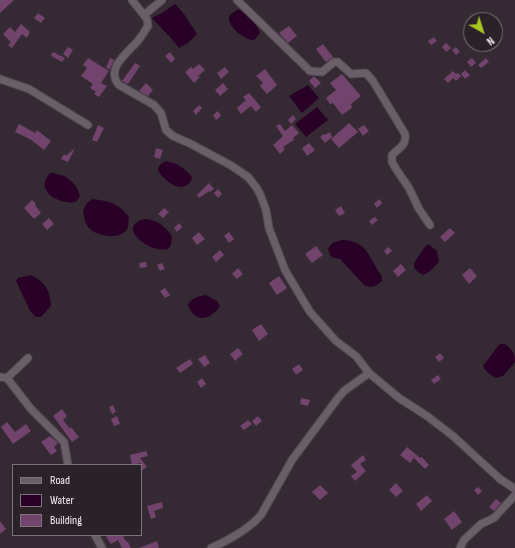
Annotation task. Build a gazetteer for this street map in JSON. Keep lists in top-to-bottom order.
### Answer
{
  "legend": ["Road", "Water", "Building"],
  "north": "bottom right"
}
